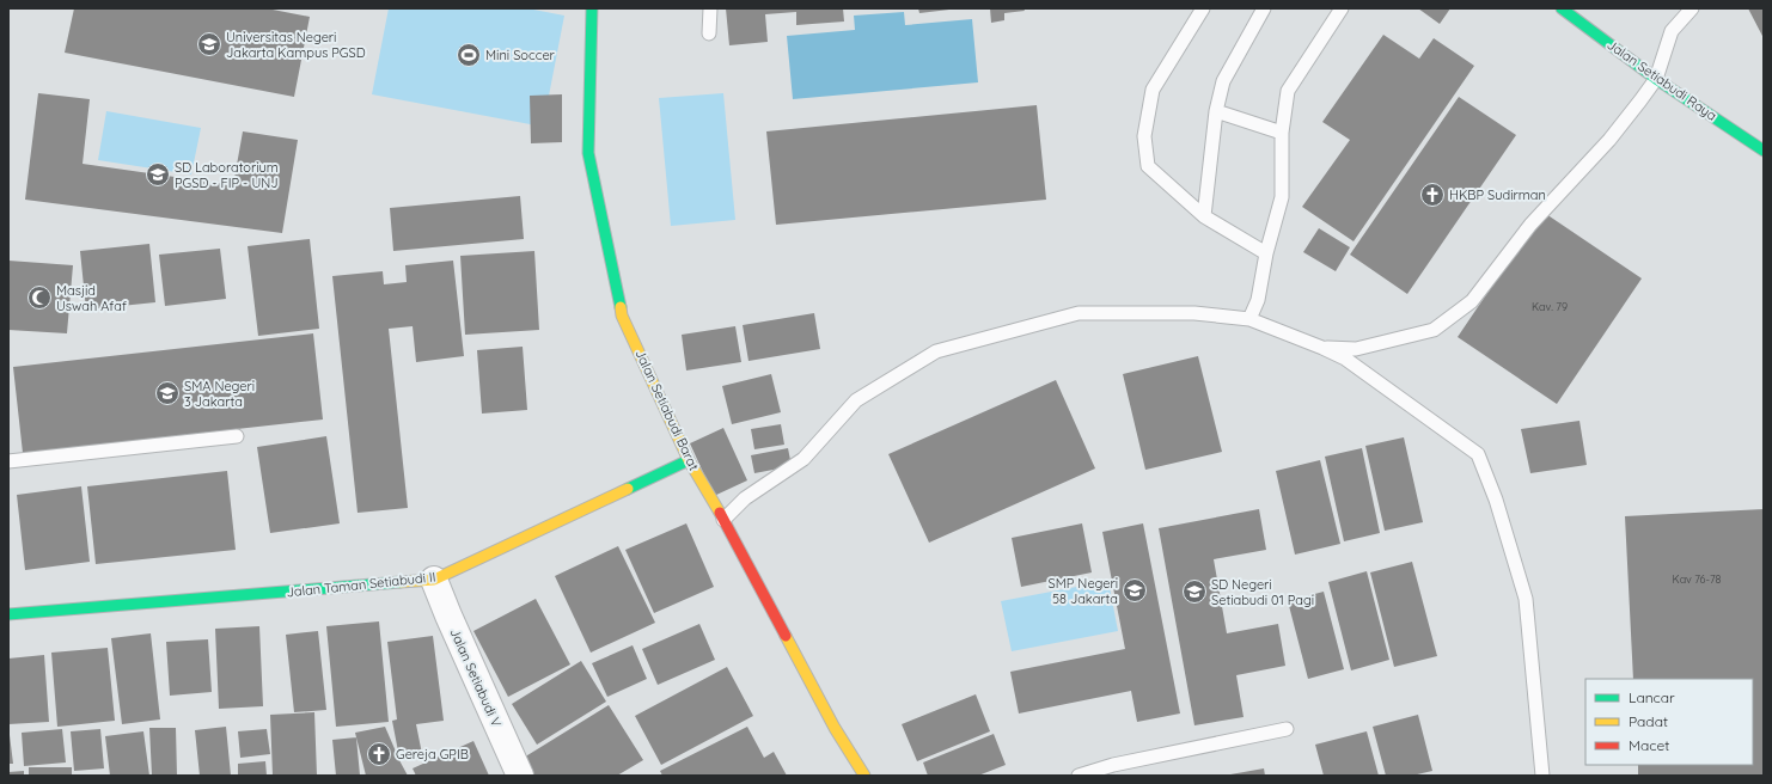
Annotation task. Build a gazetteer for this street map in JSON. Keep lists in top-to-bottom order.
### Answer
{
  "streets": {
    "street": [
      "Jalan Setiabudi Raya",
      "Jalan Setiabudi Barat",
      "Jalan Taman Setiabudi II",
      "Jalan Setiabudi V"
    ]
  },
  "crossings": [
    ["Jalan Setiabudi Barat", "Jalan Taman Setiabudi II"],
    ["Jalan Taman Setiabudi II", "Jalan Setiabudi V"]
  ],
  "places": {
    "school or university": [
      "Universitas Negeri Jakarta Kampus PGSD",
      "SD Laboratorium PGSD - FIP - UNJ",
      "SMA Negeri 3 Jakarta",
      "SMP Negeri 58 Jakarta",
      "SD Negeri Setiabudi 01 Pagi"
    ],
    "sports": ["Mini Soccer"],
    "church": ["HKBP Sudirman", "Gereja GPIB"],
    "mosque": ["Masjid Uswah Afaf"]
  },
  "house_numbers": ["Kav. 79", "Kav 76-78"],
  "legend": ["Lancar", "Padat", "Macet"]
}
